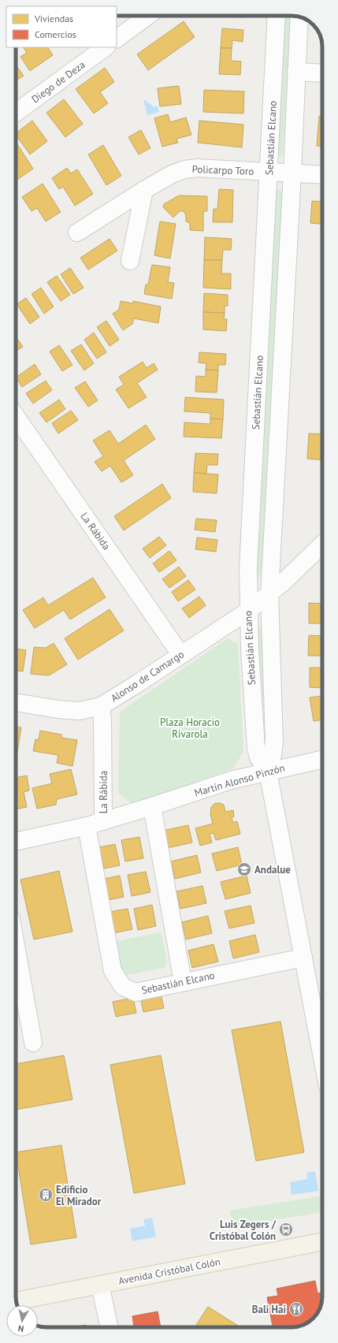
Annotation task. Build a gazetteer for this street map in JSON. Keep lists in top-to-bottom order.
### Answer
{
  "streets": {
    "main road": ["Avenida Cristóbal Colón"],
    "street": [
      "Diego de Deza",
      "Sebastián Elcano",
      "Policarpo Toro",
      "La Rábida",
      "Alonso de Camargo",
      "Martín Alonso Pinzón"
    ]
  },
  "crossings": [
    ["Sebastián Elcano", "Policarpo Toro"],
    ["Sebastián Elcano", "Alonso de Camargo"],
    ["Sebastián Elcano", "Martín Alonso Pinzón"],
    ["La Rábida", "Alonso de Camargo"],
    ["La Rábida", "Martín Alonso Pinzón"]
  ],
  "parks": ["Plaza Horacio Rivarola"],
  "places": {
    "school or university": ["Andalue"],
    "building": ["Edificio El Mirador"],
    "bus stop": ["Luis Zegers / Cristóbal Colón"],
    "restaurant": ["Bali Hai"]
  },
  "legend": ["Viviendas", "Comercios"],
  "north": "bottom"
}
